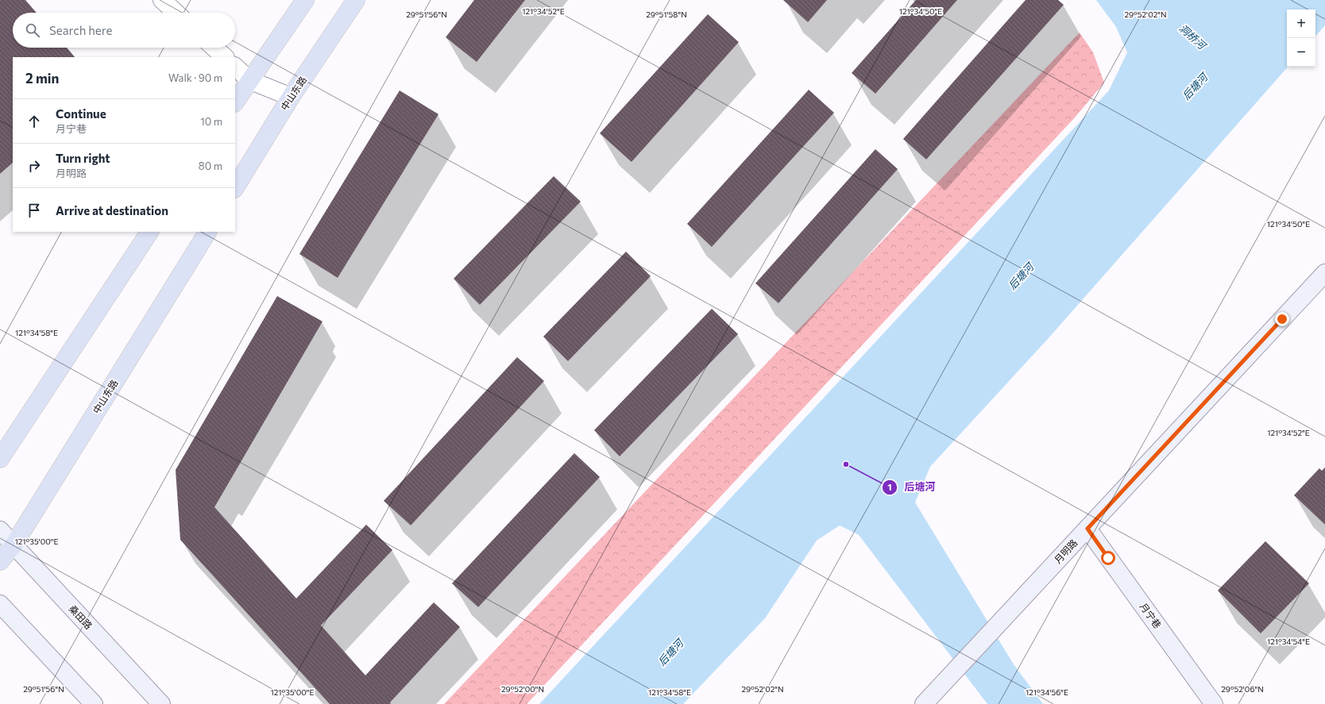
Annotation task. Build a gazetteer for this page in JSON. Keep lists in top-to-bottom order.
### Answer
{
  "streets": {
    "main road": ["中山东路"],
    "street": ["月明路", "月宁巷", "桑田路"]
  },
  "crossings": [
    ["中山东路", "桑田路"],
    ["月明路", "月宁巷"]
  ],
  "water": ["洞桥河", "后塘河"],
  "places": ["后塘河"],
  "page": {
    "map_buttons": ["+", "−"],
    "search": "Search here",
    "heading": ["2 min", "Walk · 90 m"],
    "list": [
      ["Continue", "月宁巷", "10 m"],
      ["Turn right", "月明路", "80 m"],
      "Arrive at destination"
    ]
  },
  "coordinates": [
    "121°34'52\"E",
    "121°34'50\"E",
    "29°51'56\"N",
    "29°51'58\"N",
    "29°52'02\"N",
    "121°34'58\"E",
    "121°35'00\"E",
    "121°34'54\"E",
    "29°52'00\"N",
    "29°52'06\"N",
    "121°34'56\"E"
  ]
}
